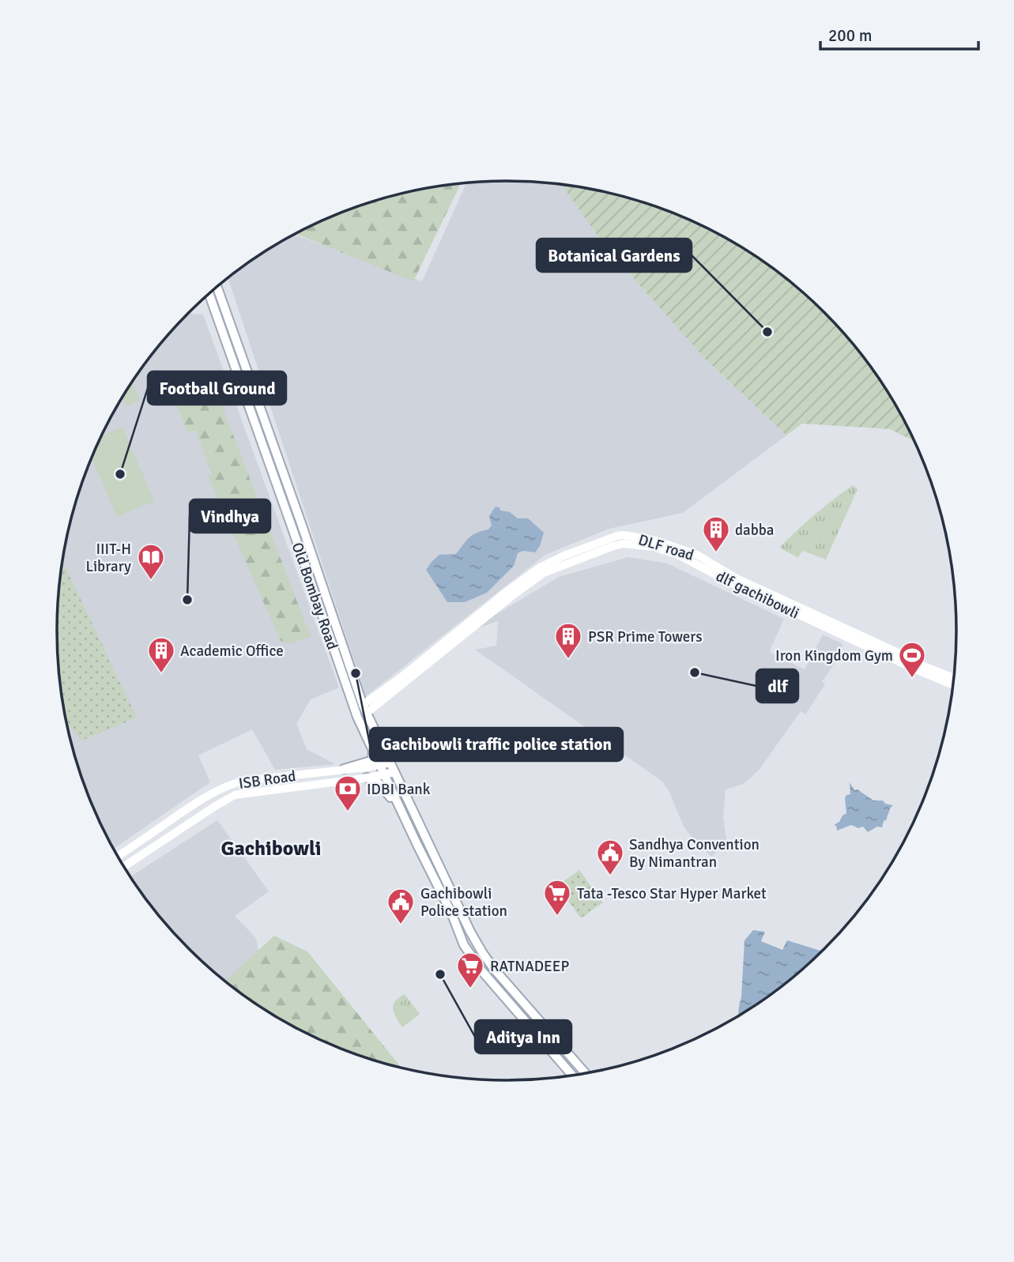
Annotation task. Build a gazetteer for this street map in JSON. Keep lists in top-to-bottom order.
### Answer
{
  "streets": {
    "main road": [
      "DLF road",
      "dlf gachibowli",
      "Old Bombay Road",
      "ISB Road"
    ]
  },
  "crossings": [
    ["DLF road", "dlf gachibowli"],
    ["DLF road", "Old Bombay Road"],
    ["Old Bombay Road", "ISB Road"]
  ],
  "districts": ["Gachibowli"],
  "places": {
    "other": [
      "Botanical Gardens",
      "Football Ground",
      "Vindhya",
      "dlf",
      "Gachibowli traffic police station",
      "Aditya Inn"
    ],
    "building": ["dabba", "PSR Prime Towers", "Academic Office"],
    "library": ["IIIT-H Library"],
    "sports": ["Iron Kingdom Gym"],
    "bank": ["IDBI Bank"],
    "public building": ["Sandhya Convention By Nimantran", "Gachibowli Police station"],
    "supermarket": ["Tata -Tesco Star Hyper Market", "RATNADEEP"]
  },
  "scale_bar": "200 m"
}
